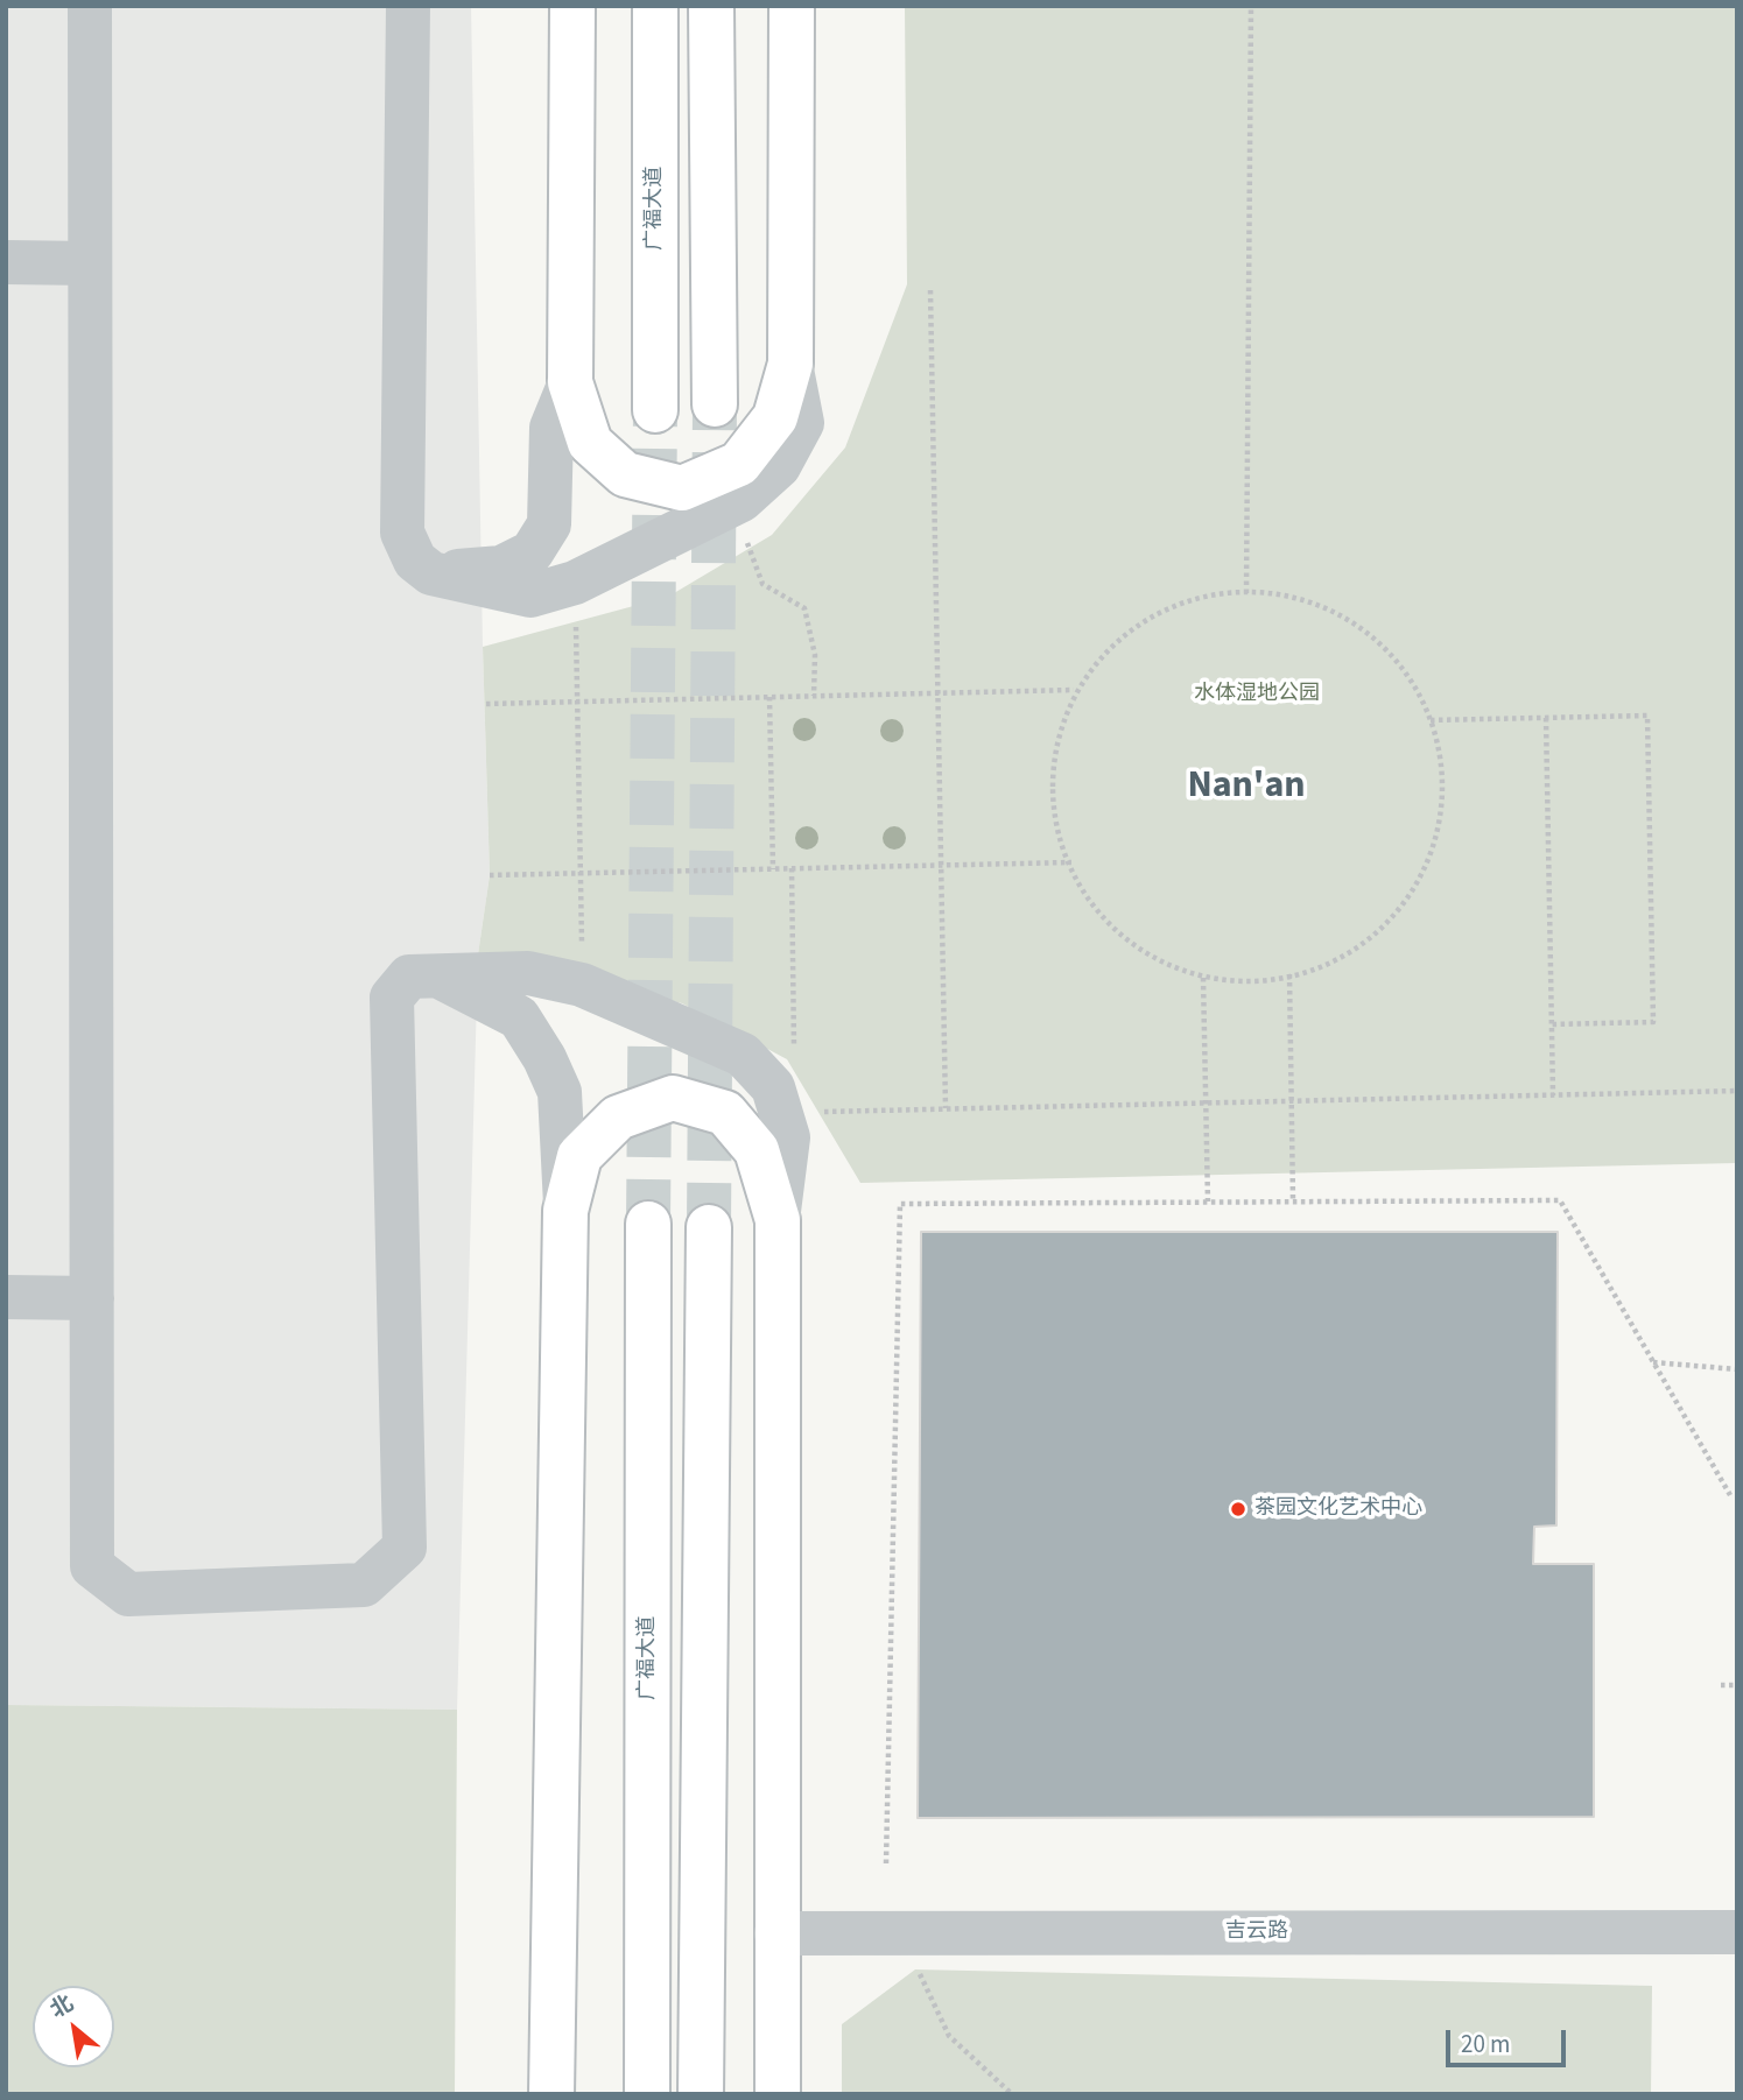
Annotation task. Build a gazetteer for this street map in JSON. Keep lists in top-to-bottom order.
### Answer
{
  "streets": {
    "main road": ["广福大道"],
    "street": ["吉云路"]
  },
  "districts": ["Nan'an"],
  "parks": ["水体湿地公园"],
  "places": ["茶园文化艺术中心"],
  "scale_bar": "20 m",
  "north": "top left"
}
